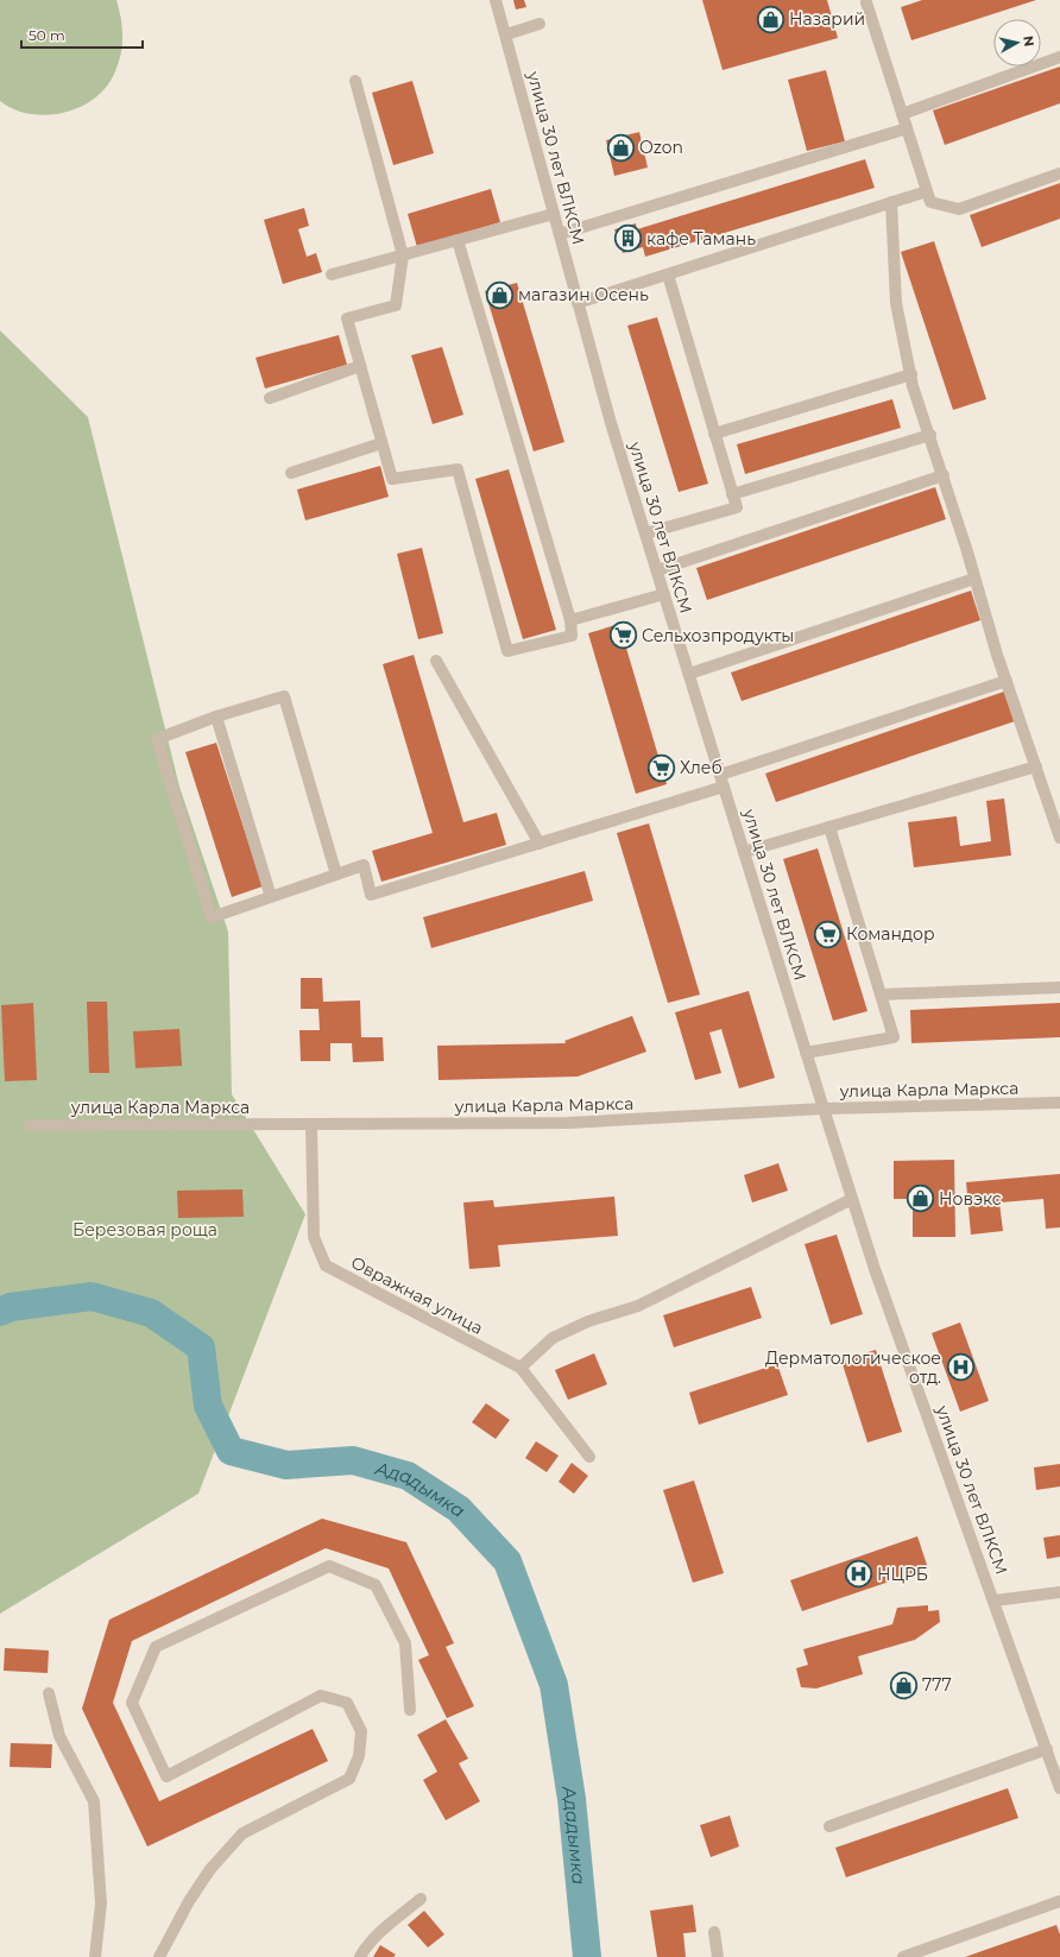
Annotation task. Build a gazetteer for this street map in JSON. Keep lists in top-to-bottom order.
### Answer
{
  "streets": {
    "street": ["улица 30 лет ВЛКСМ", "улица Карла Маркса", "Овражная улица"]
  },
  "crossings": [
    ["улица 30 лет ВЛКСМ", "улица Карла Маркса"],
    ["улица Карла Маркса", "Овражная улица"]
  ],
  "water": ["Ададымка"],
  "parks": ["Березовая роща"],
  "places": {
    "shop": [
      "Назарий",
      "Ozon",
      "магазин Осень",
      "Новэкс",
      "777"
    ],
    "building": ["кафе Тамань"],
    "supermarket": ["Сельхозпродукты", "Хлеб", "Командор"],
    "hospital": ["Дерматологическое отд.", "НЦРБ"]
  },
  "scale_bar": "50 m",
  "north": "right"
}
